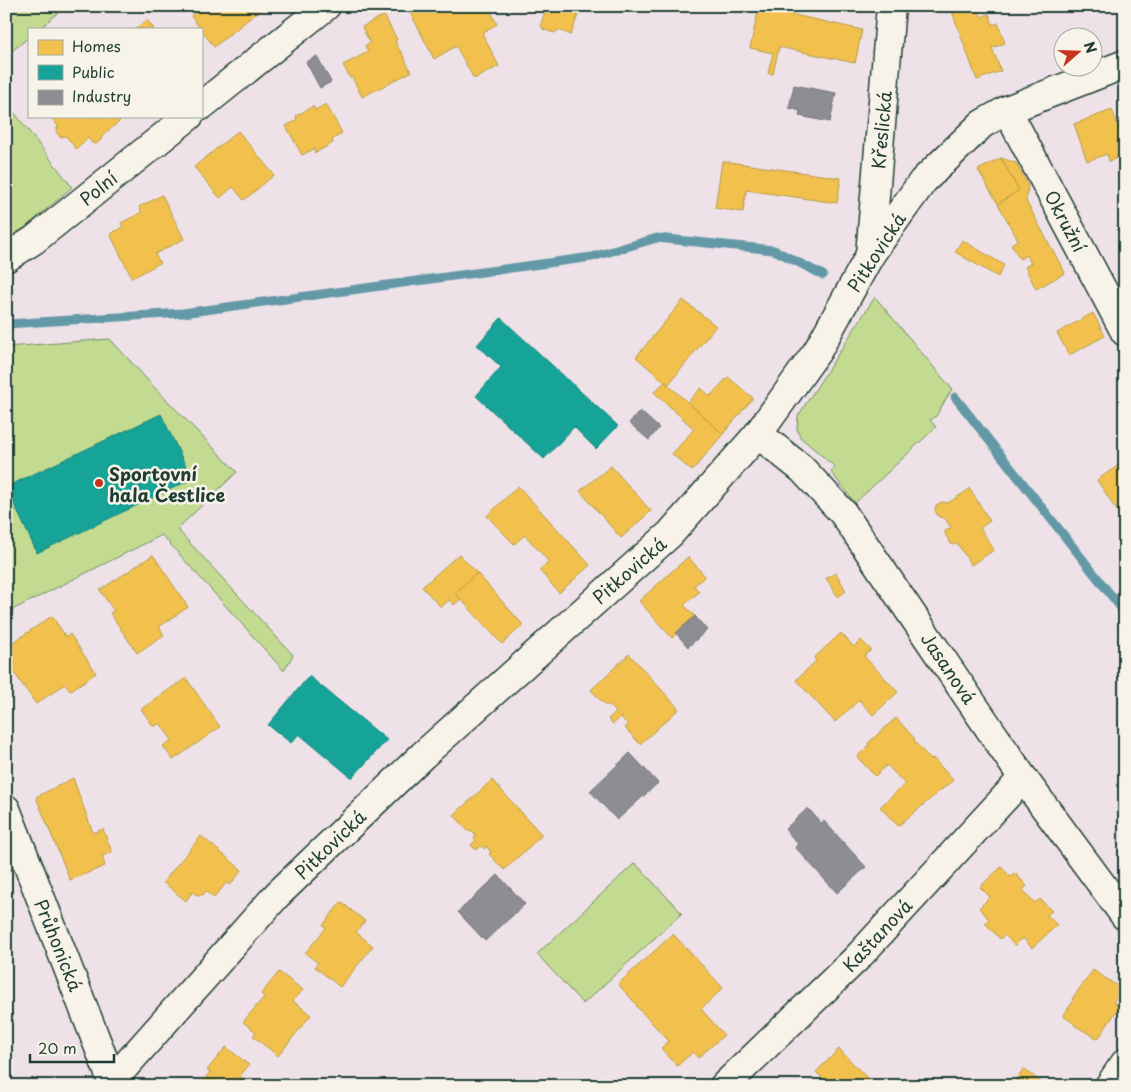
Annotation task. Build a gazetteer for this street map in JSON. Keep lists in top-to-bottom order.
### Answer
{
  "streets": {
    "street": [
      "Křeslická",
      "Polní",
      "Okružní",
      "Pitkovická",
      "Jasanová",
      "Kaštanová",
      "Průhonická"
    ]
  },
  "crossings": [
    ["Křeslická", "Pitkovická"],
    ["Okružní", "Pitkovická"],
    ["Pitkovická", "Jasanová"],
    ["Pitkovická", "Průhonická"],
    ["Jasanová", "Kaštanová"]
  ],
  "places": ["Sportovní hala Čestlice"],
  "legend": ["Homes", "Public", "Industry"],
  "scale_bar": "20 m",
  "north": "right"
}
